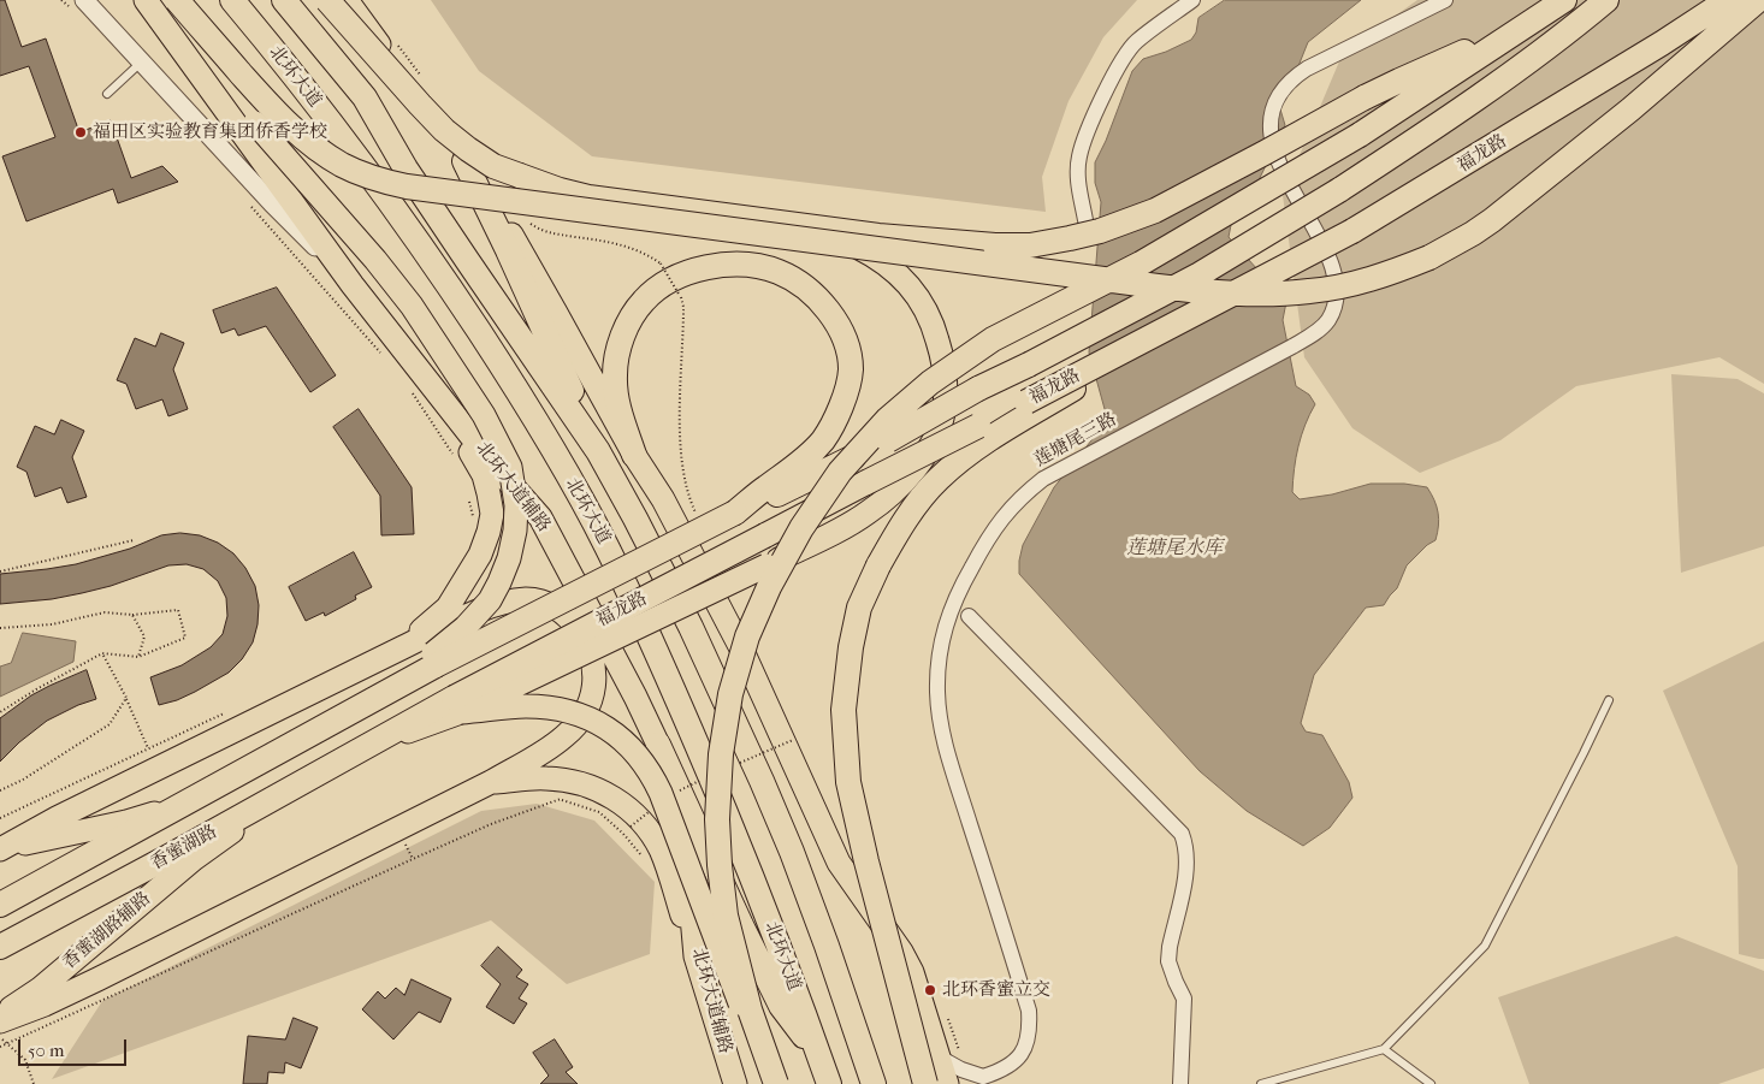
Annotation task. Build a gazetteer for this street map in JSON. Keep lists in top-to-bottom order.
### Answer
{
  "streets": {
    "highway": ["北环大道", "福龙路", "香蜜湖路"],
    "main road": ["北环大道辅路", "香蜜湖路辅路"],
    "street": ["莲塘尾三路"]
  },
  "crossings": [
    ["福龙路", "香蜜湖路"],
    ["香蜜湖路", "香蜜湖路辅路"]
  ],
  "water": ["莲塘尾水库"],
  "places": ["福田区实验教育集团侨香学校", "北环香蜜立交"],
  "scale_bar": "50 m"
}
